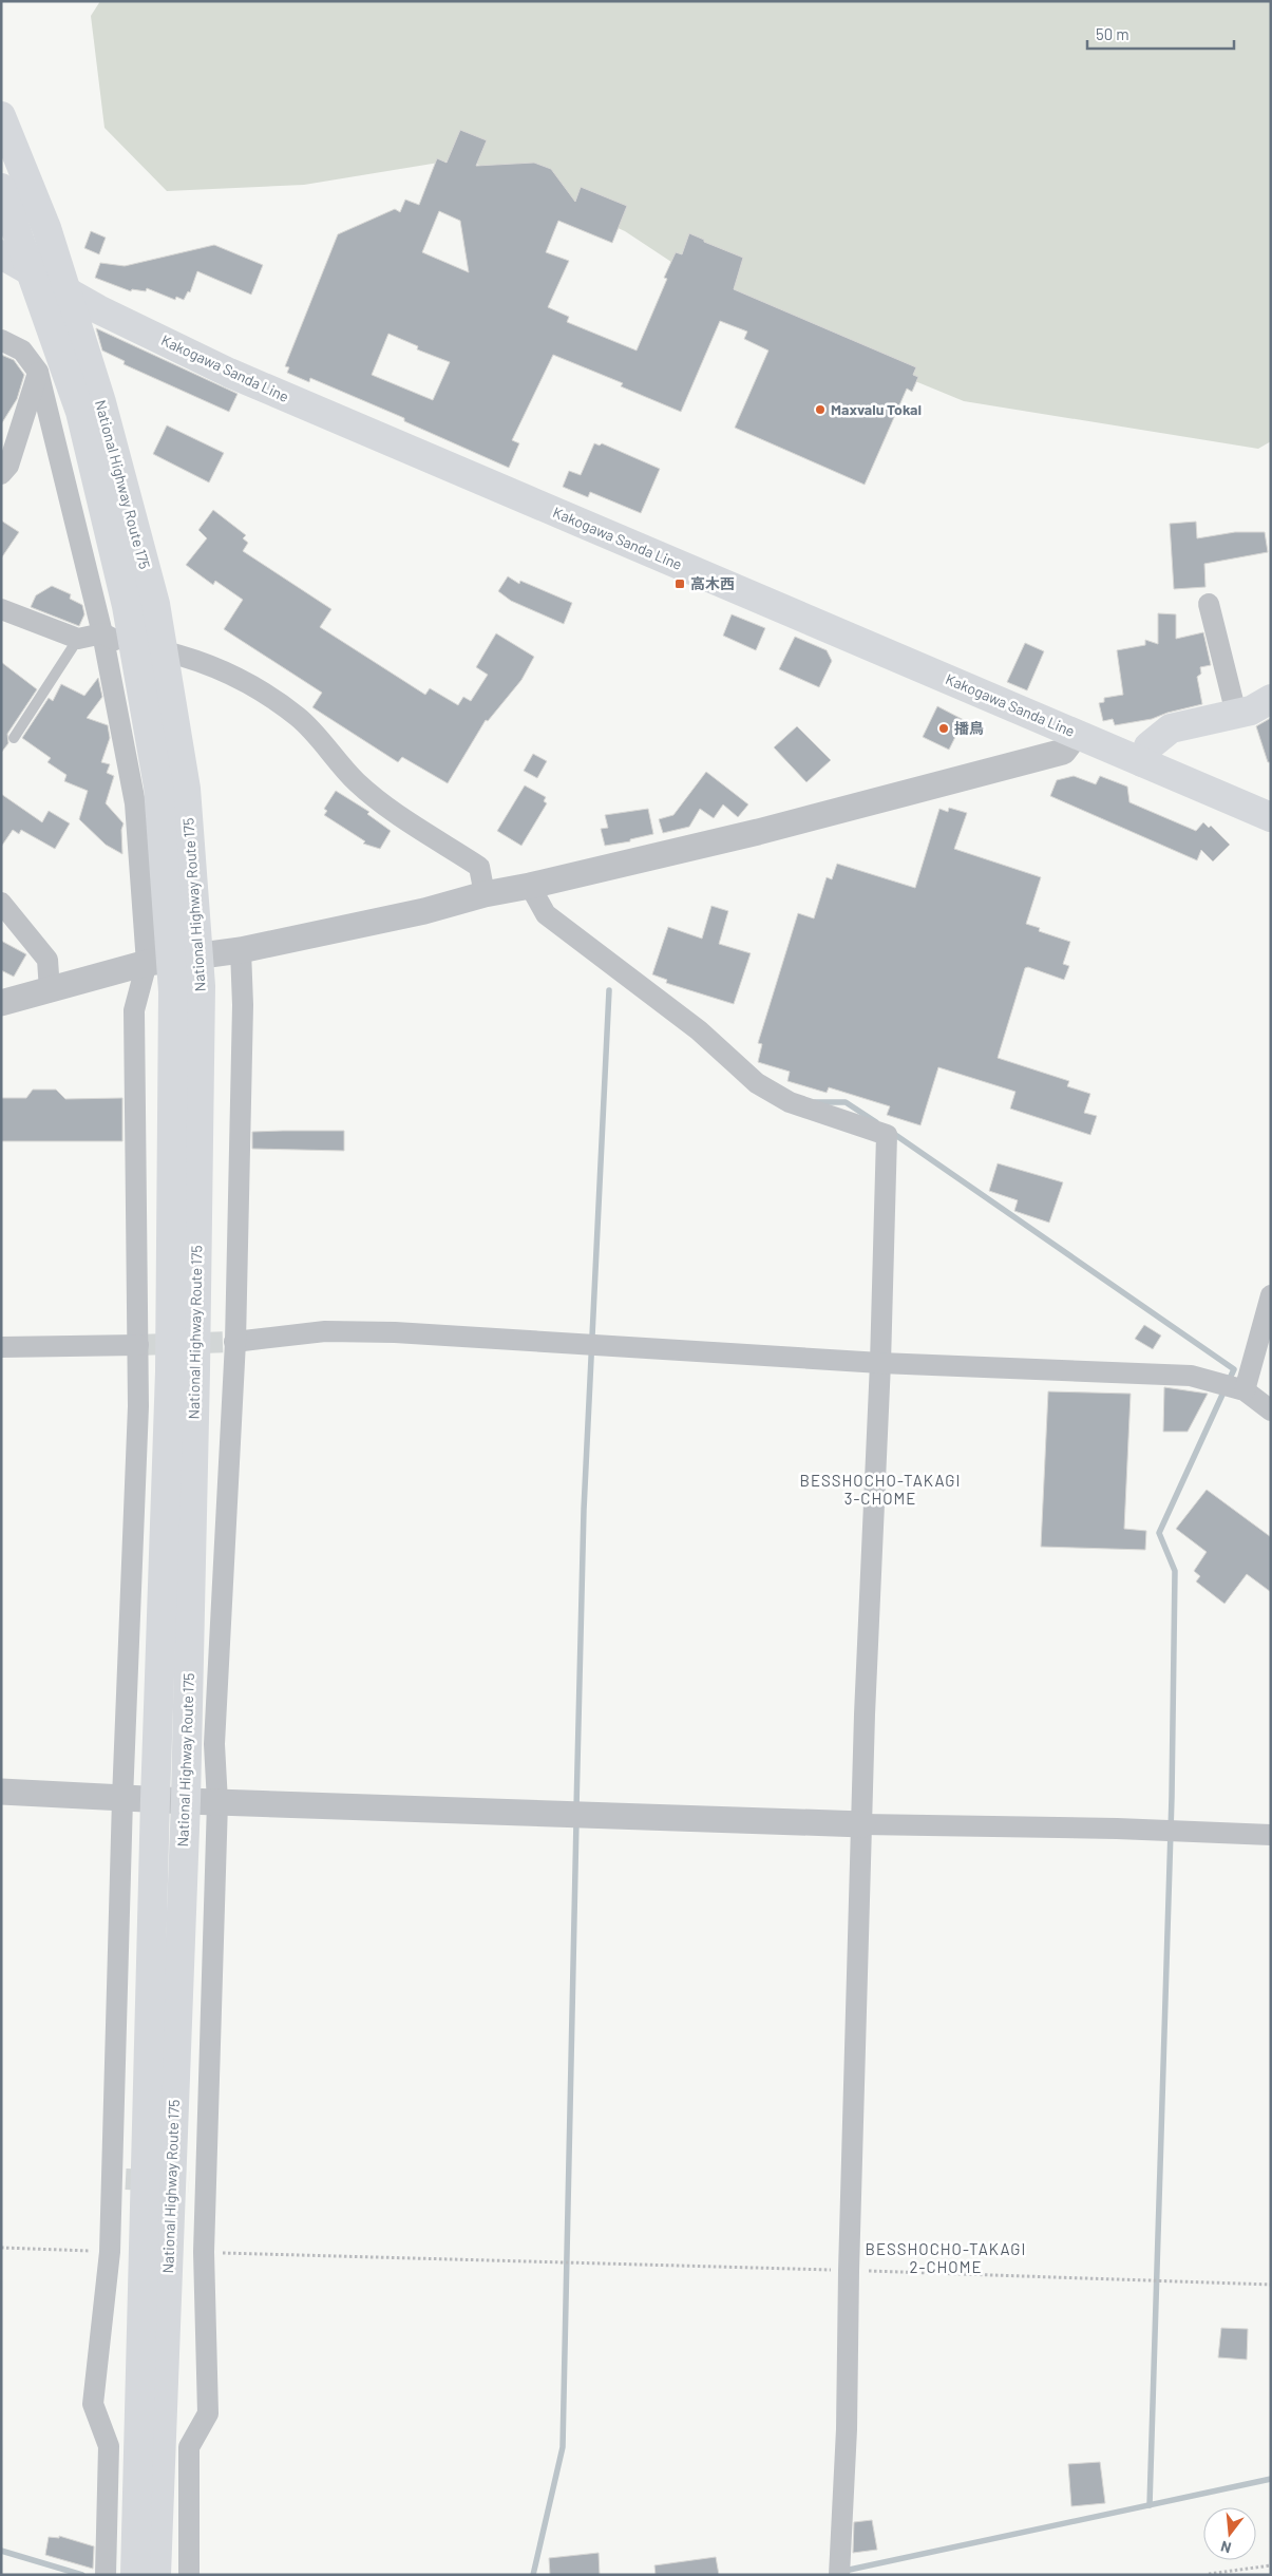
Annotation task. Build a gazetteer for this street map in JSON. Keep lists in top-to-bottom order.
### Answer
{
  "streets": {
    "main road": ["Kakogawa Sanda Line", "National Highway Route 175"]
  },
  "districts": ["BESSHOCHO-TAKAGI 3-CHOME", "BESSHOCHO-TAKAGI 2-CHOME"],
  "places": {
    "other": ["Maxvalu Tokai", "播鳥"],
    "transit": ["高木西"]
  },
  "scale_bar": "50 m",
  "north": "bottom"
}
